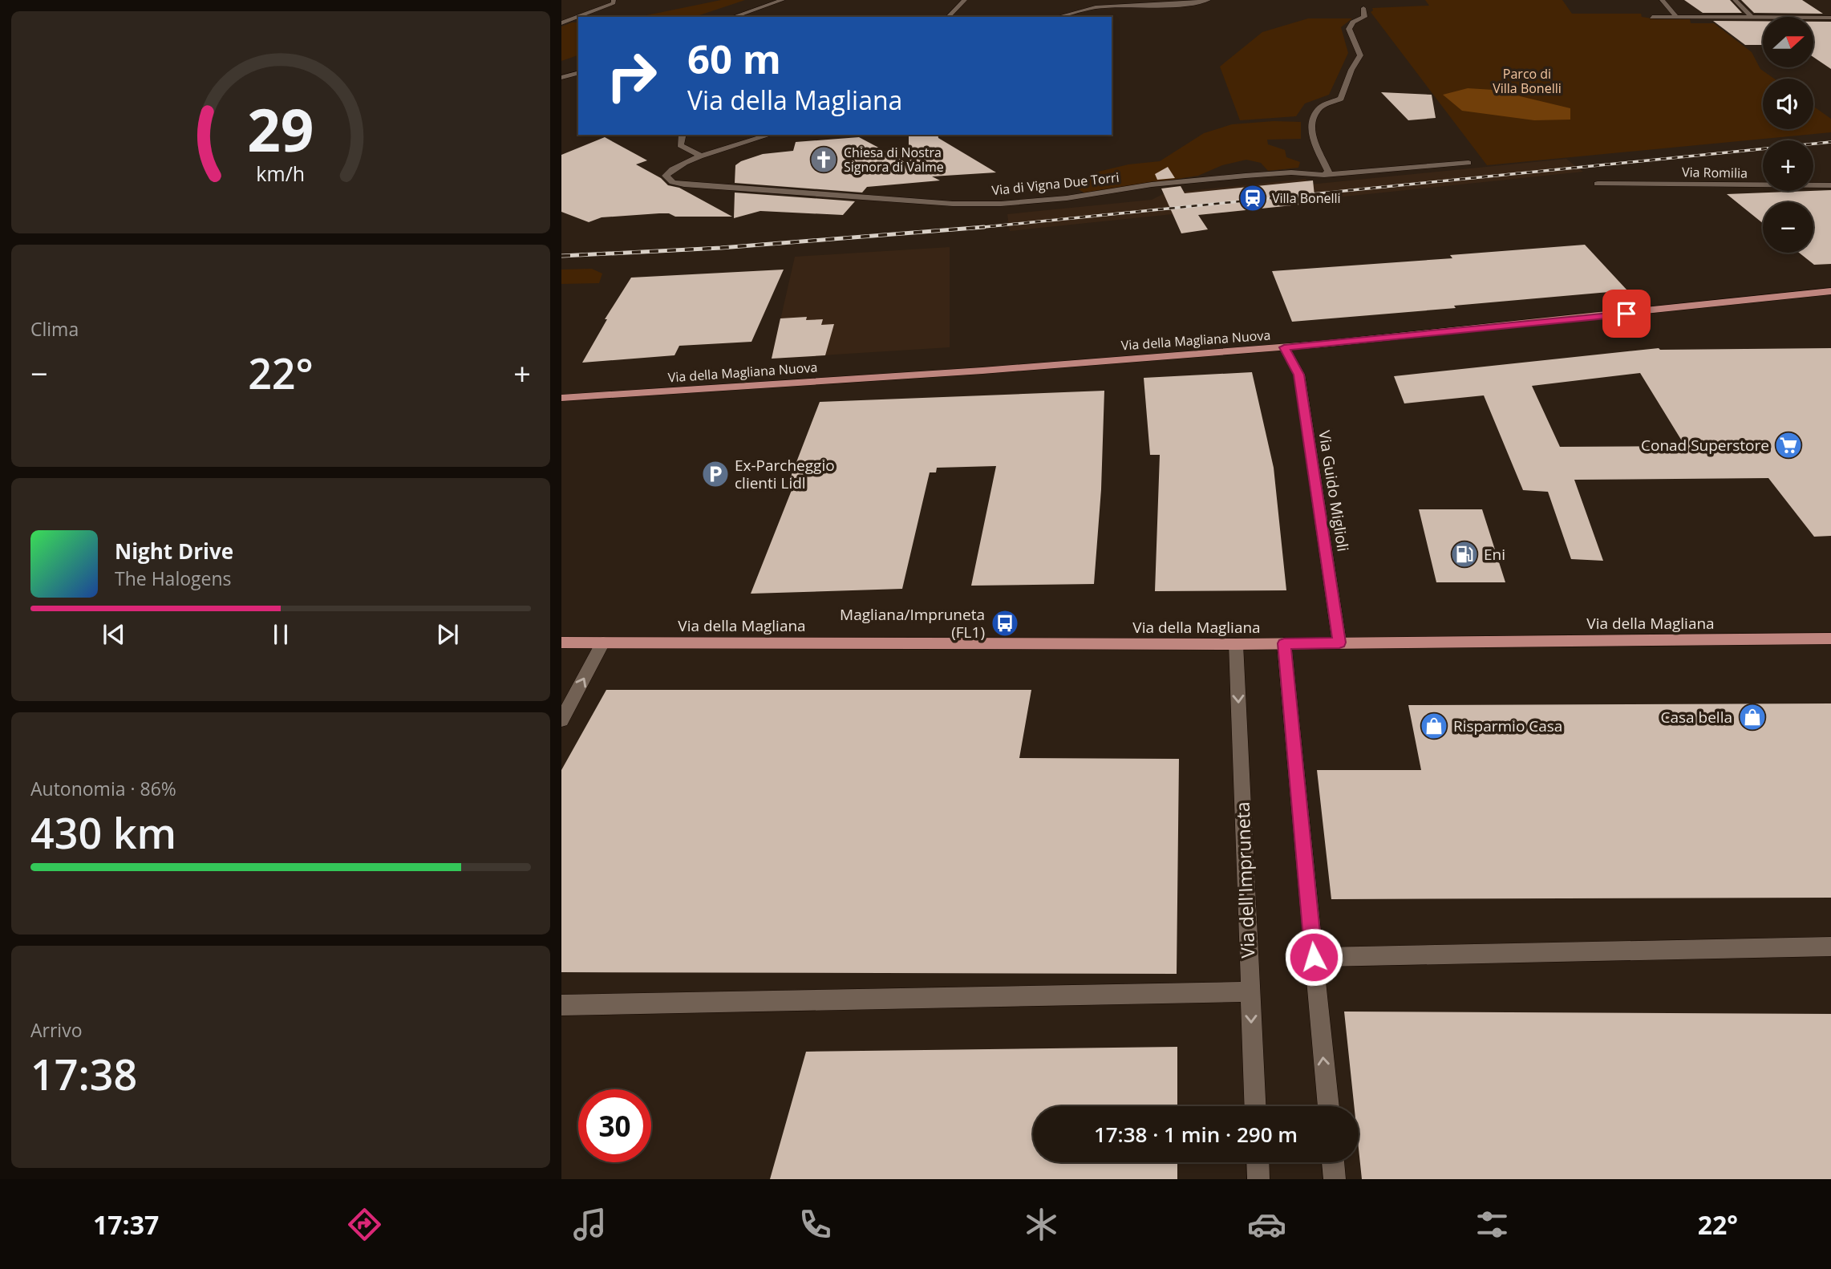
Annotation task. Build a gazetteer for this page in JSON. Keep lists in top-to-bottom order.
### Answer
{
  "streets": {
    "main road": ["Via della Magliana Nuova", "Via della Magliana"],
    "street": [
      "Via Romilia",
      "Via di Vigna Due Torri",
      "Via Guido Miglioli",
      "Via dell'Impruneta"
    ]
  },
  "crossings": [
    ["Via della Magliana Nuova", "Via Guido Miglioli"],
    ["Via Guido Miglioli", "Via della Magliana"],
    ["Via della Magliana", "Via dell'Impruneta"]
  ],
  "parks": ["Parco di Villa Bonelli"],
  "places": {
    "church": ["Chiesa di Nostra Signora di Valme"],
    "station": ["Villa Bonelli"],
    "supermarket": ["Conad Superstore"],
    "parking": ["Ex-Parcheggio clienti Lidl"],
    "fuel station": ["Eni"],
    "bus stop": ["Magliana/Impruneta (FL1)"],
    "shop": ["Casa bella", "Risparmio Casa"]
  },
  "north": "right",
  "page": {
    "map_buttons": ["+", "−"],
    "turn": ["60 m", "Via della Magliana"],
    "tile": [
      "Clima",
      ["Autonomia · 86%", "430 km"],
      ["Arrivo", "17:38"]
    ],
    "heat": ["−", "22°", "+"],
    "song": ["Night Drive", "The Halogens"],
    "limit": "30",
    "trip": "17:38 · 1 min · 290 m",
    "tabs": ["17:37", "22°"],
    "gauge": ["29", "km/h"]
  }
}
